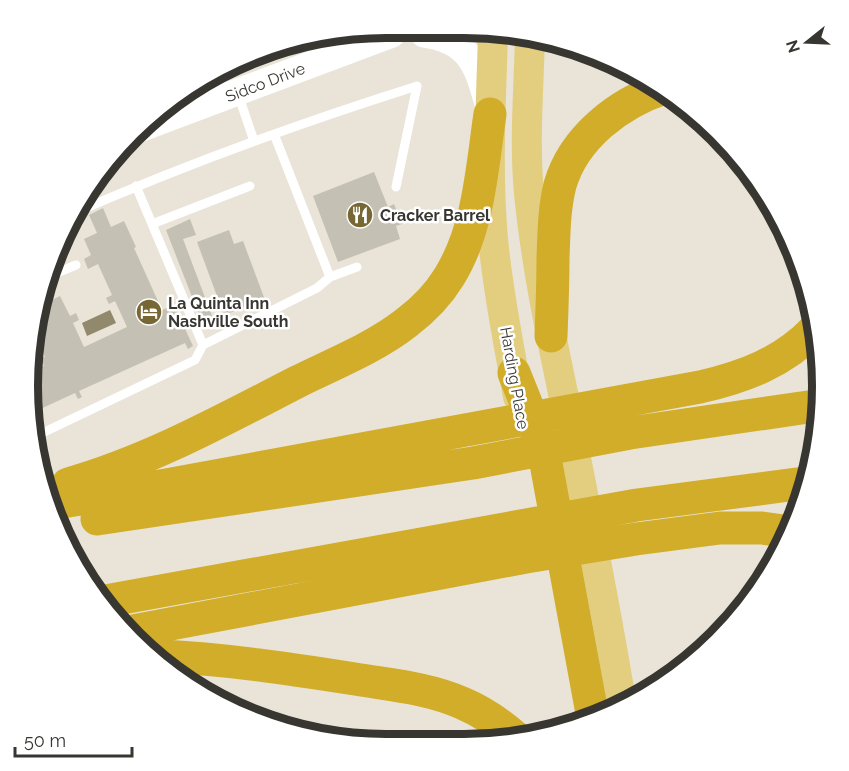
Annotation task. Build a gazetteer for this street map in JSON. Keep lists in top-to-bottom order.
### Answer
{
  "streets": {
    "main road": ["Sidco Drive", "Harding Place"]
  },
  "places": {
    "restaurant": ["Cracker Barrel"],
    "hotel": ["La Quinta Inn Nashville South"]
  },
  "scale_bar": "50 m",
  "north": "left"
}
